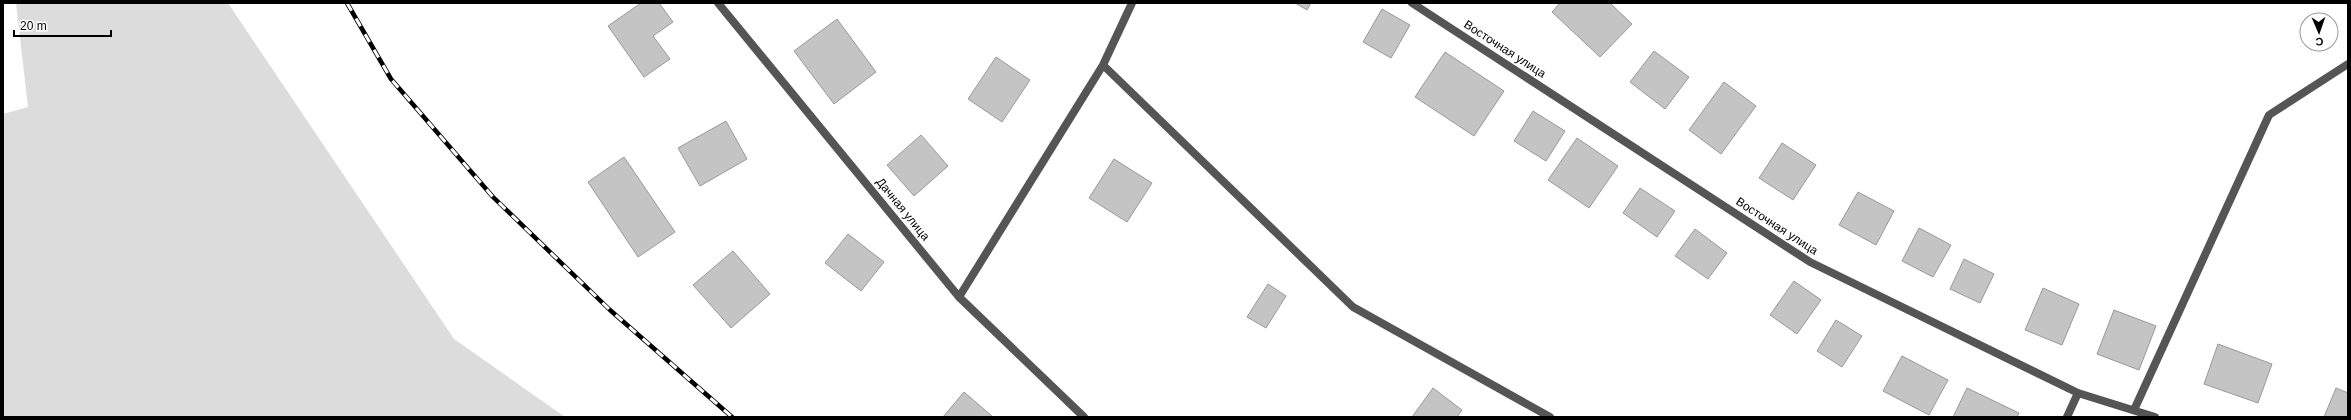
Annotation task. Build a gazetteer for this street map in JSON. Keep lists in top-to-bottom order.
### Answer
{
  "streets": {
    "street": ["Восточная улица", "Дачная улица"]
  },
  "scale_bar": "20 m",
  "north": "bottom"
}
